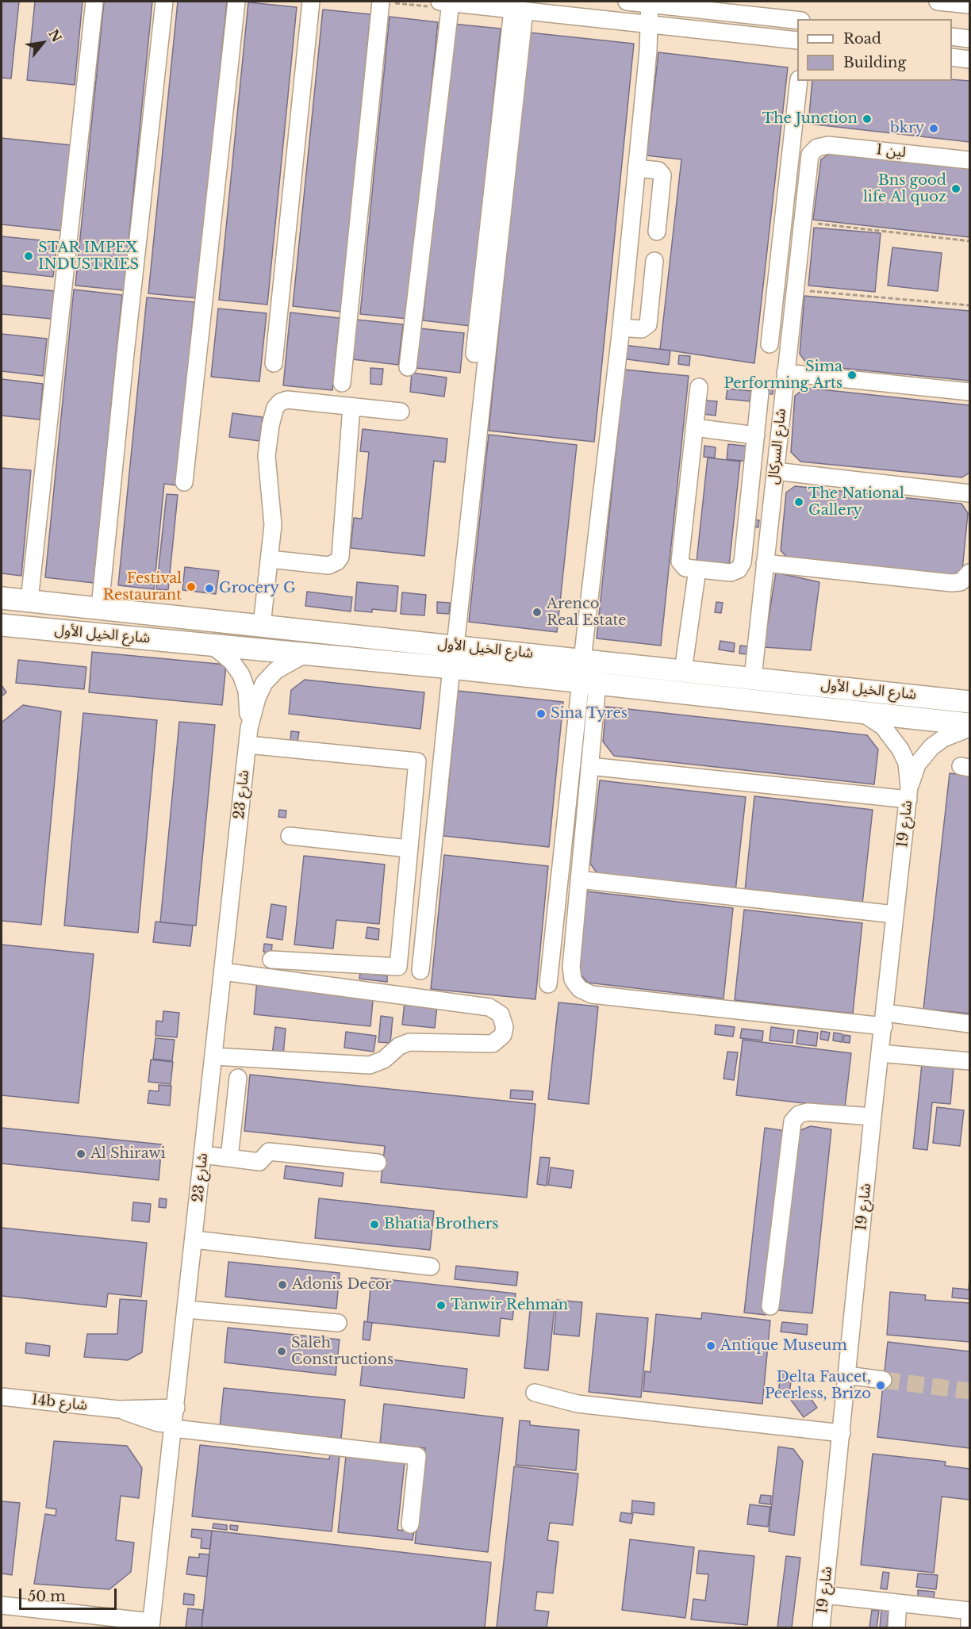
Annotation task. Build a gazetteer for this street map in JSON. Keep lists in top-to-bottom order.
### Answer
{
  "streets": {
    "main road": ["شارع الخيل الأول"],
    "street": [
      "لين 1",
      "شارع السركال",
      "شارع 23",
      "شارع 19",
      "14b شارع"
    ]
  },
  "crossings": [
    ["لين 1", "شارع السركال"],
    ["شارع السركال", "شارع الخيل الأول"],
    ["شارع الخيل الأول", "شارع 23"],
    ["شارع الخيل الأول", "شارع 19"],
    ["شارع 23", "14b شارع"]
  ],
  "places": [
    "The Junction",
    "bkry",
    "Bns good life Al quoz",
    "STAR IMPEX INDUSTRIES",
    "Sima Performing Arts",
    "The National Gallery",
    "Festival Restaurant",
    "Grocery G",
    "Arenco Real Estate",
    "Sina Tyres",
    "Al Shirawi",
    "Bhatia Brothers",
    "Adonis Decor",
    "Tanwir Rehman",
    "Antique Museum",
    "Saleh Constructions",
    "Delta Faucet, Peerless, Brizo"
  ],
  "legend": ["Road", "Building"],
  "scale_bar": "50 m",
  "north": "top right"
}
